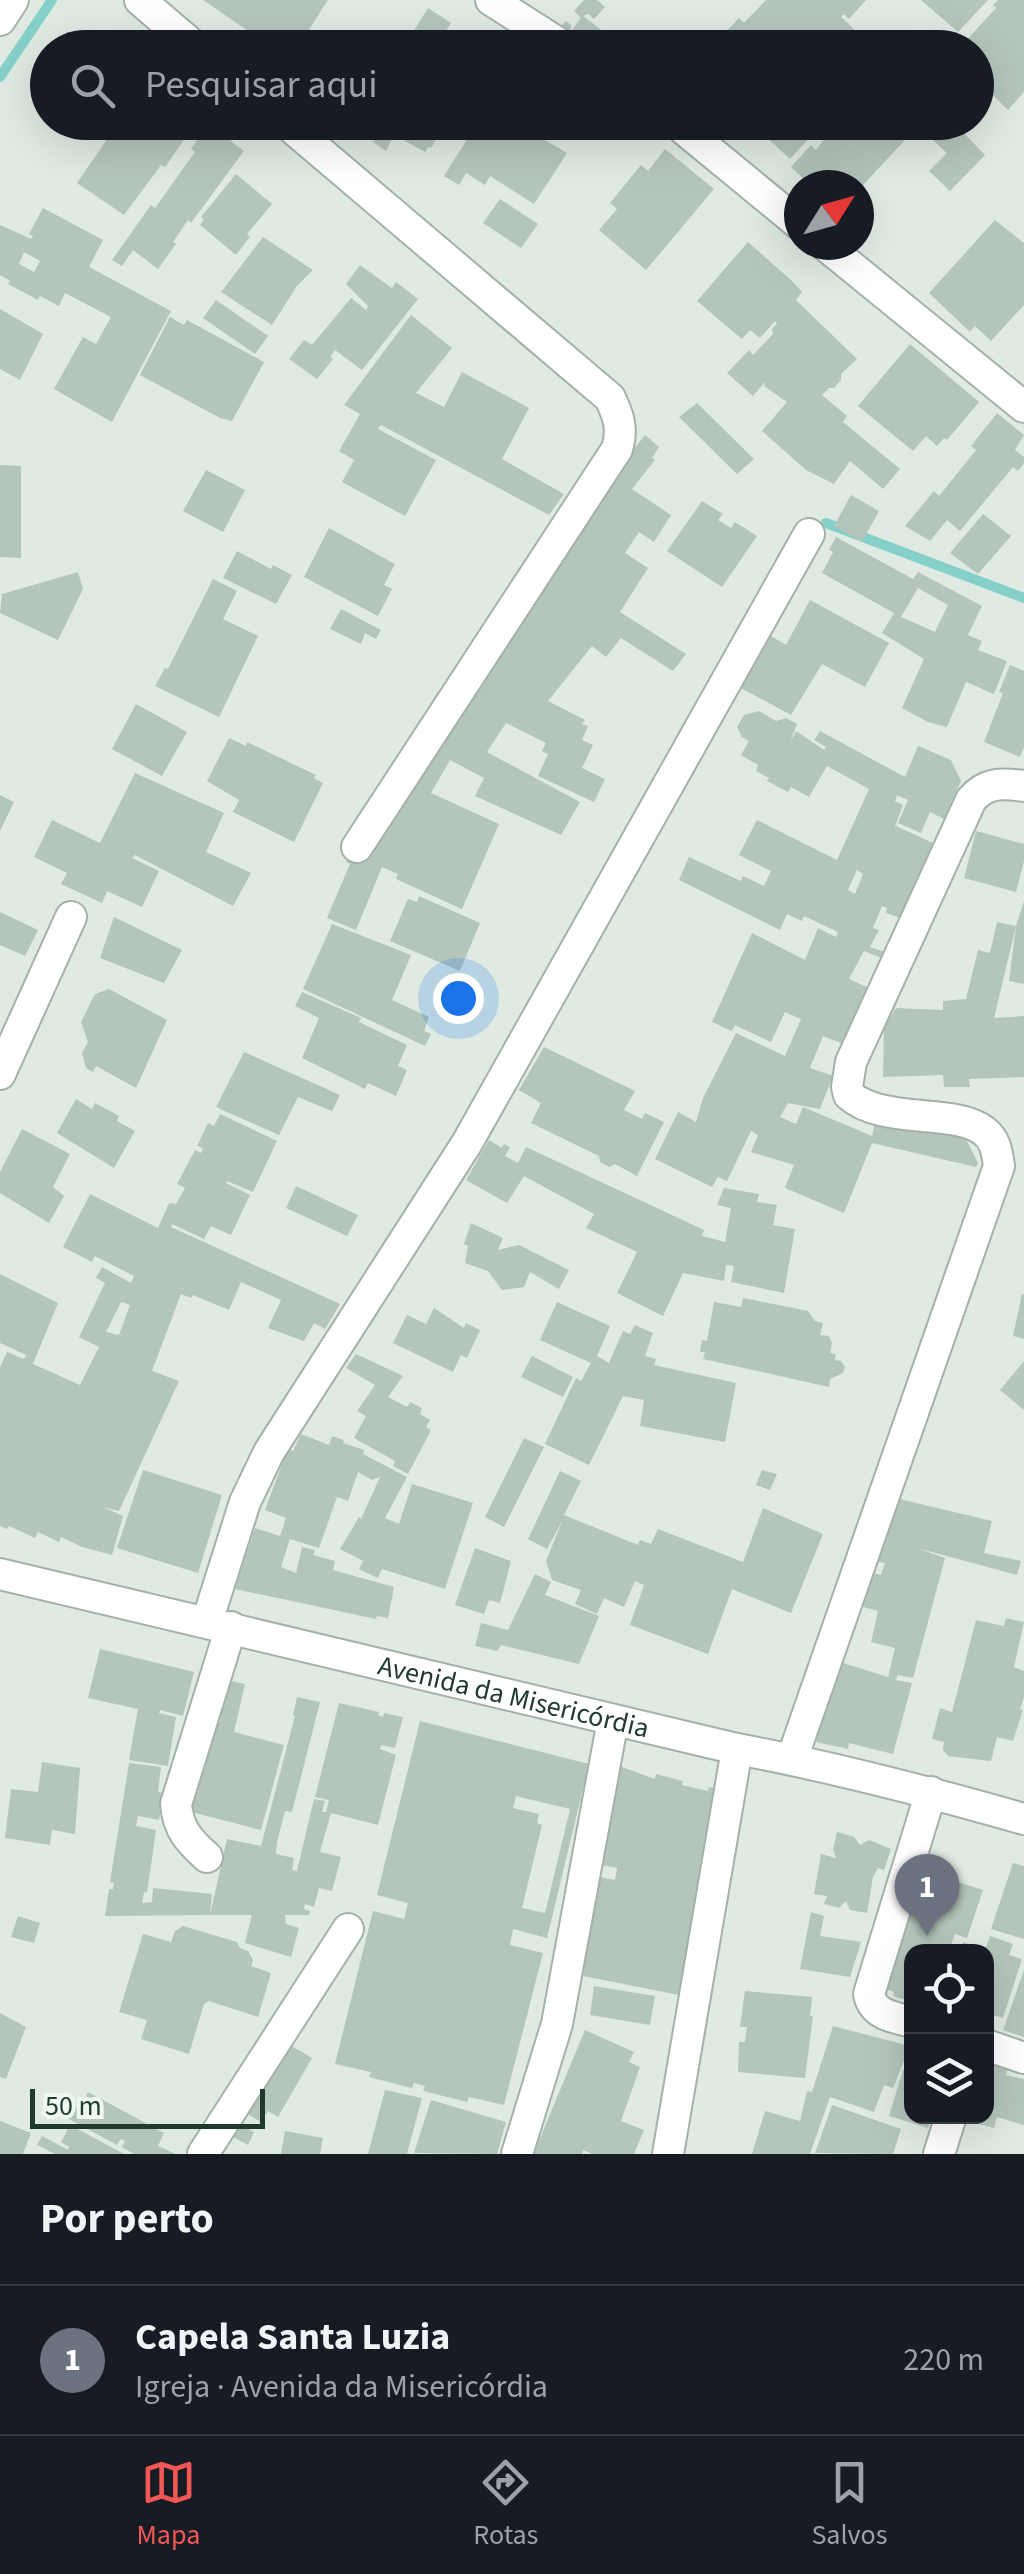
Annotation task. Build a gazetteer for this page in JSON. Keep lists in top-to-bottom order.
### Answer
{
  "streets": {
    "street": ["Avenida da Misericórdia"]
  },
  "scale_bar": "50 m",
  "north": "top right",
  "page": {
    "search": "Pesquisar aqui",
    "pins": "1",
    "scale": "50 m",
    "heading": "Por perto",
    "list": [
      {
        "mark": "1",
        "name": "Capela Santa Luzia",
        "note": "Igreja · Avenida da Misericórdia",
        "value": "220 m"
      }
    ],
    "nav": ["Mapa", "Rotas", "Salvos"]
  }
}
